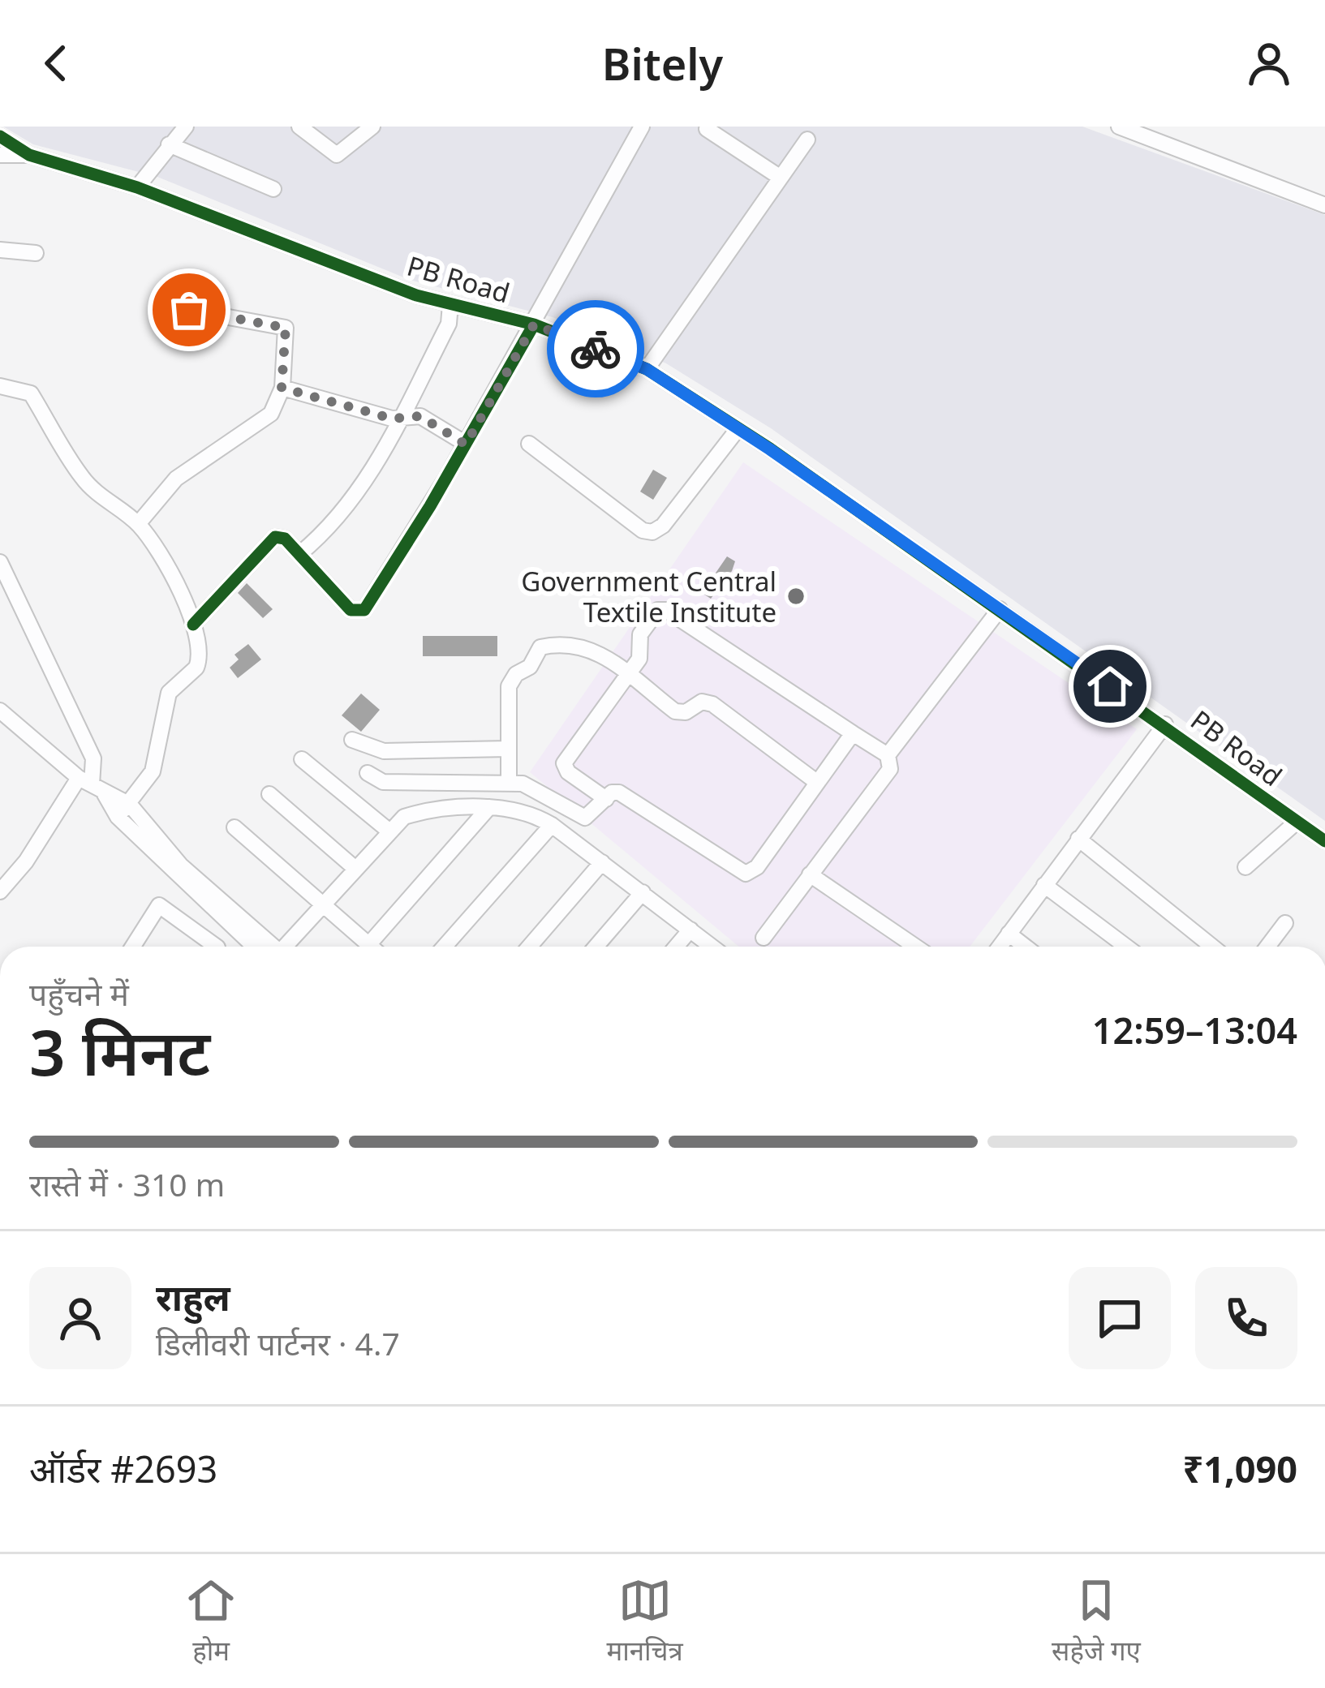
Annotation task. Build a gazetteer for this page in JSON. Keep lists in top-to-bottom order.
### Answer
{
  "streets": {
    "street": ["PB Road"]
  },
  "places": ["Government Central Textile Institute"],
  "page": {
    "header": "Bitely",
    "heading": ["3 मिनट", "पहुँचने में", "12:59–13:04"],
    "panel": [
      "राहुल",
      "डिलीवरी पार्टनर · 4.7",
      "ऑर्डर #2693",
      "₹1,090"
    ],
    "bar": "रास्ते में · 310 m",
    "tabs": ["होम", "मानचित्र", "सहेजे गए"]
  }
}
